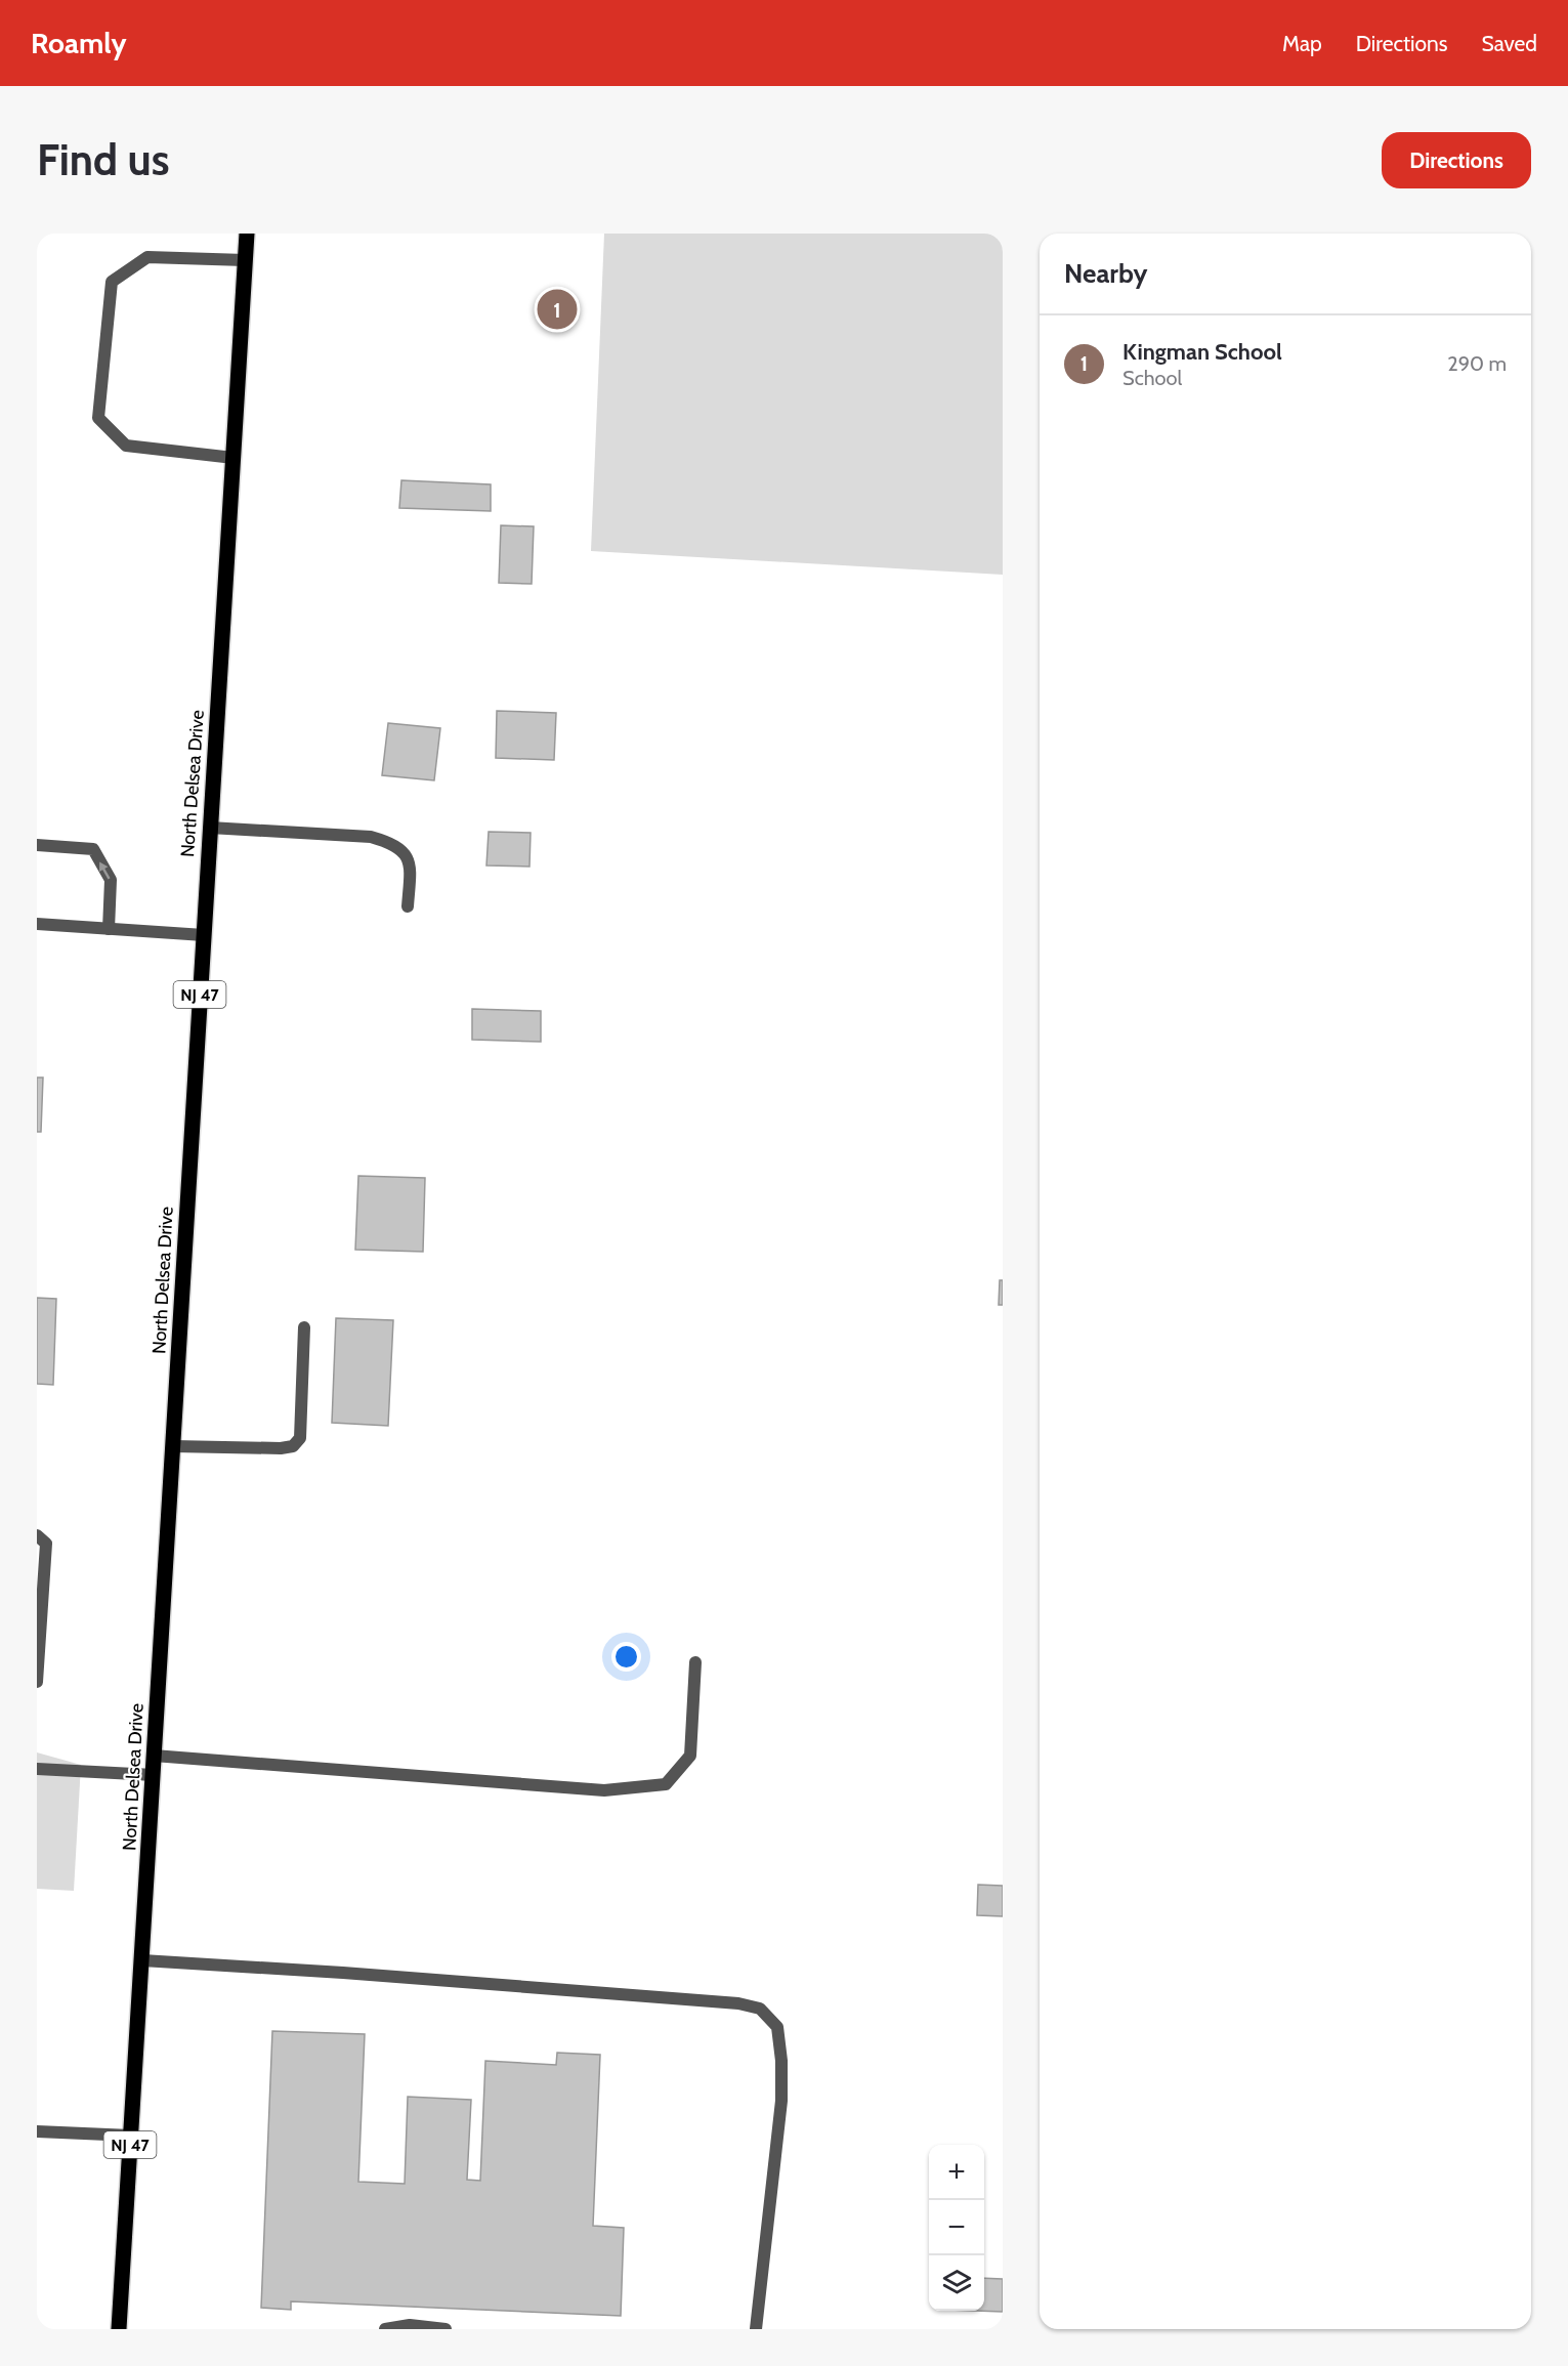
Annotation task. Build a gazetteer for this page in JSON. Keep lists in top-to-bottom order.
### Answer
{
  "streets": {
    "main road": ["North Delsea Drive", "NJ 47"]
  },
  "page": {
    "header": "Roamly",
    "nav": ["Map", "Directions", "Saved"],
    "buttons": "Directions",
    "title": "Find us",
    "heading": "Nearby",
    "pins": "1",
    "list": [
      {
        "mark": "1",
        "name": "Kingman School",
        "note": "School",
        "value": "290 m"
      }
    ],
    "map_buttons": ["+", "−"]
  }
}
